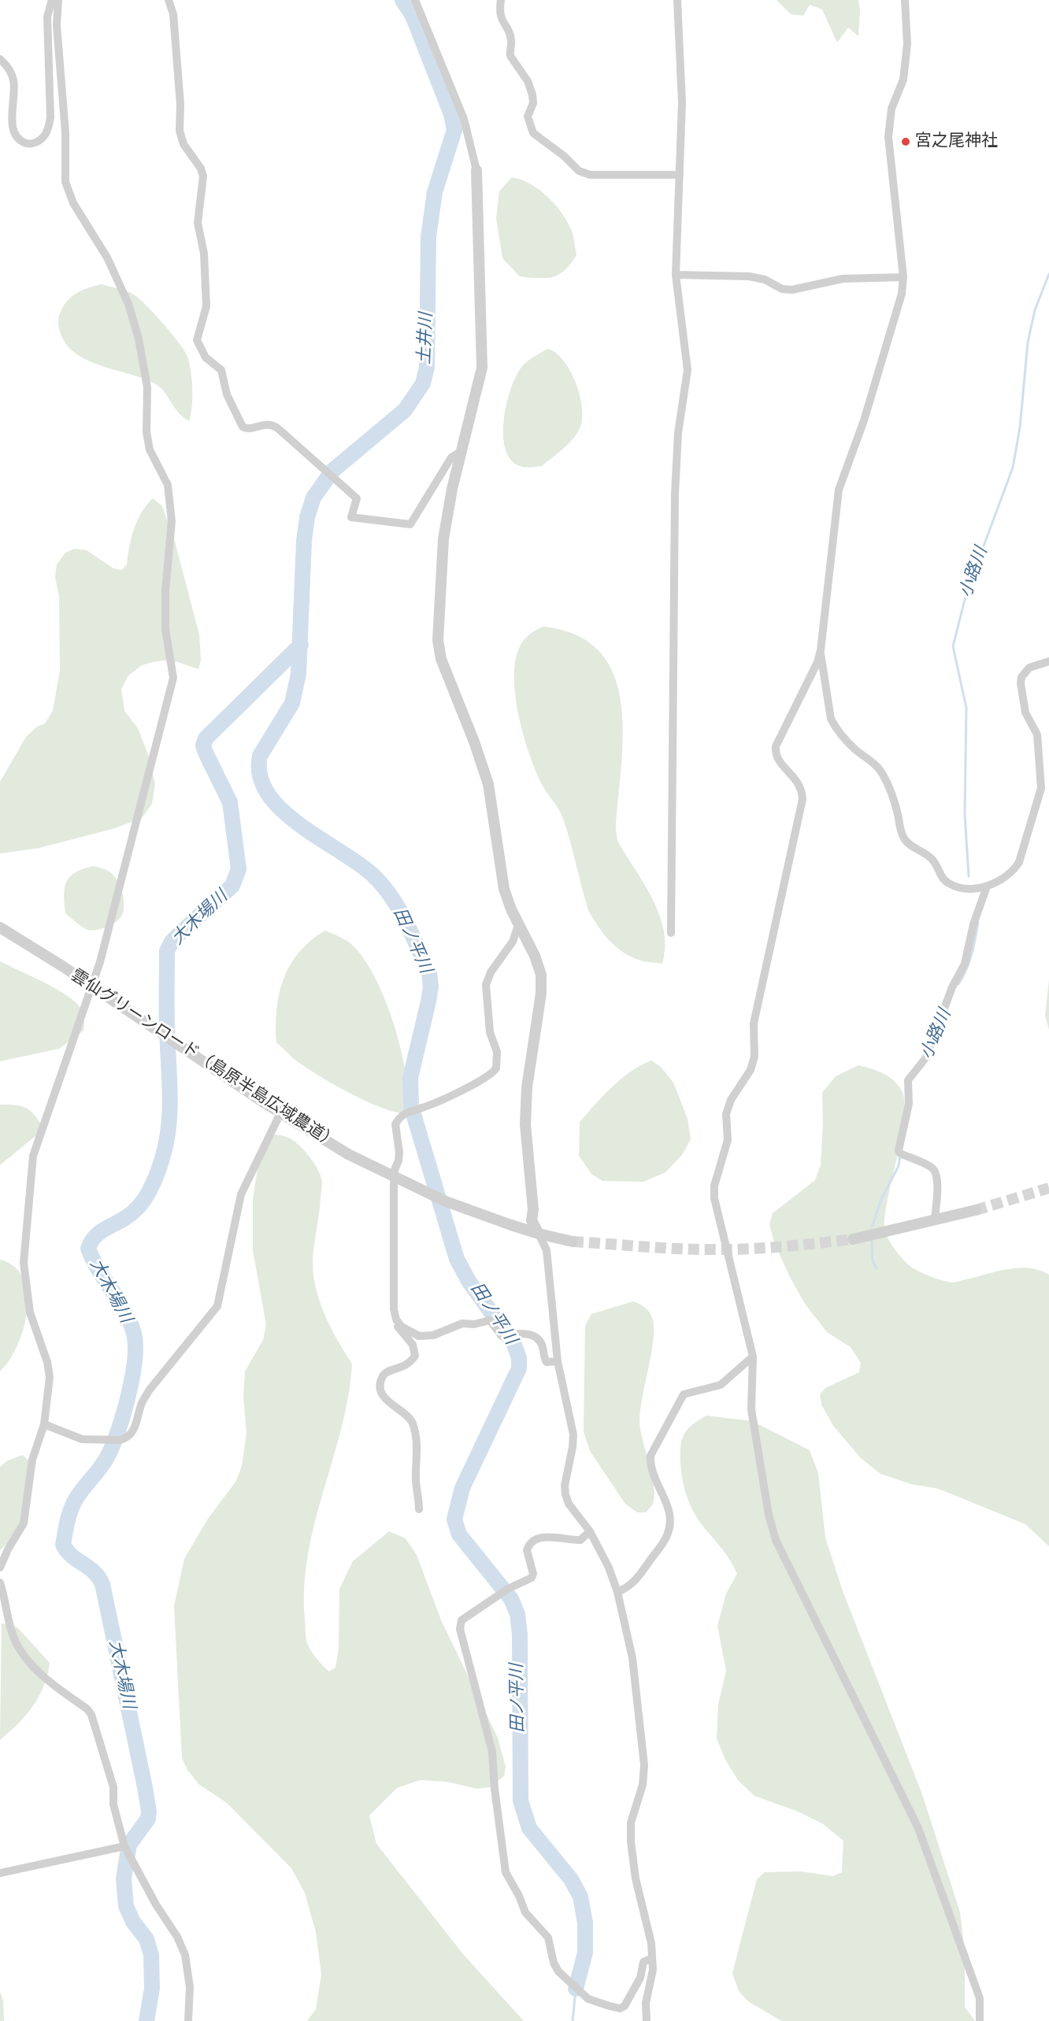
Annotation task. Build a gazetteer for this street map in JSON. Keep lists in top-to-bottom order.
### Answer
{
  "streets": {
    "street": ["雲仙グリーンロード（島原半島広域農道）"]
  },
  "water": [
    "土井川",
    "小路川",
    "大木場川",
    "田ノ平川"
  ],
  "places": ["宮之尾神社"]
}
